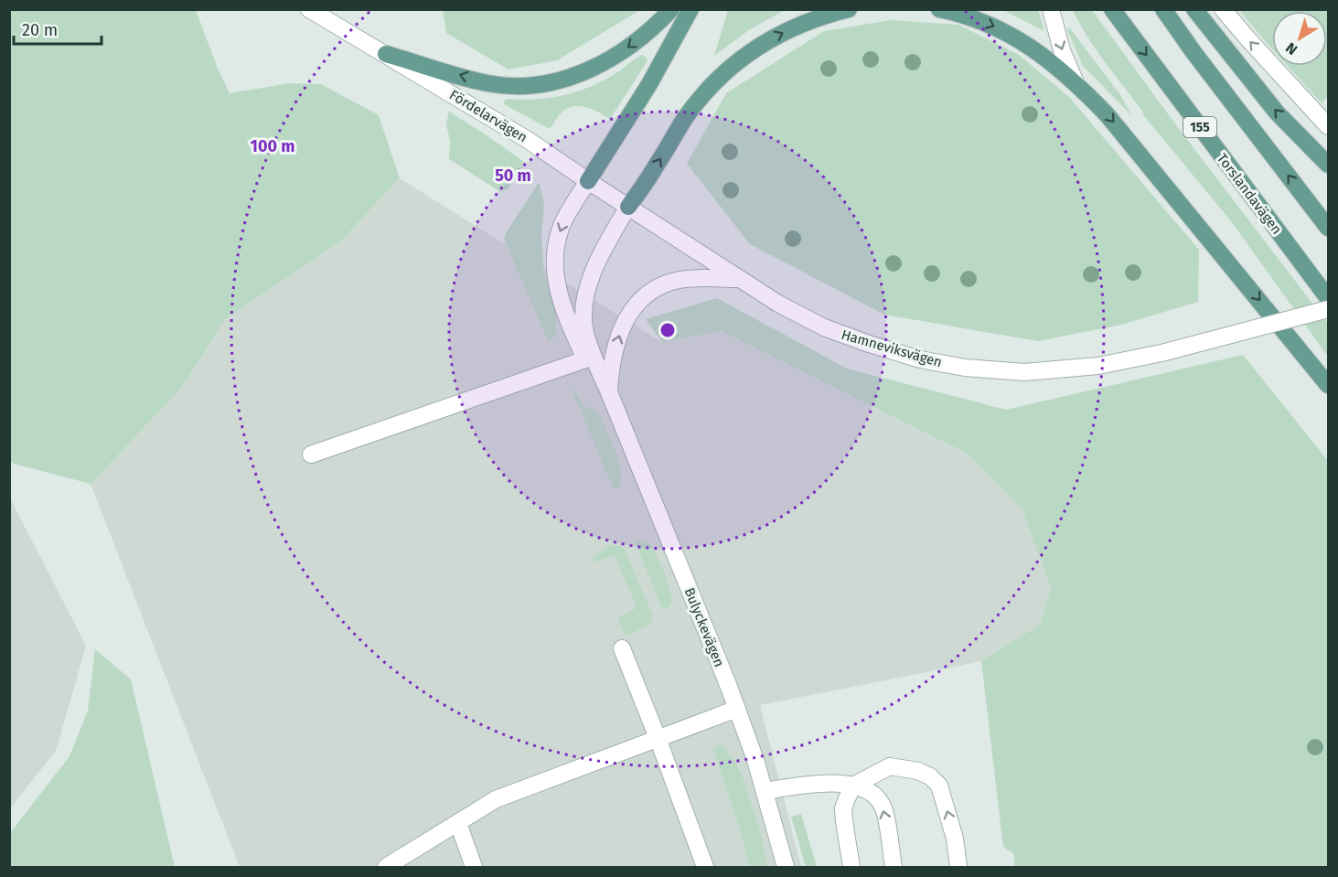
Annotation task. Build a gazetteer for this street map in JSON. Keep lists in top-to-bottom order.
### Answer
{
  "streets": {
    "main road": ["155", "Torslandavägen"],
    "street": ["Fördelarvägen", "Hamneviksvägen", "Bulyckevägen"]
  },
  "crossings": [
    ["Fördelarvägen", "Hamneviksvägen"],
    ["Fördelarvägen", "Bulyckevägen"],
    ["Hamneviksvägen", "Bulyckevägen"]
  ],
  "scale_bar": "20 m",
  "north": "bottom left",
  "rings": ["100 m", "50 m"]
}
